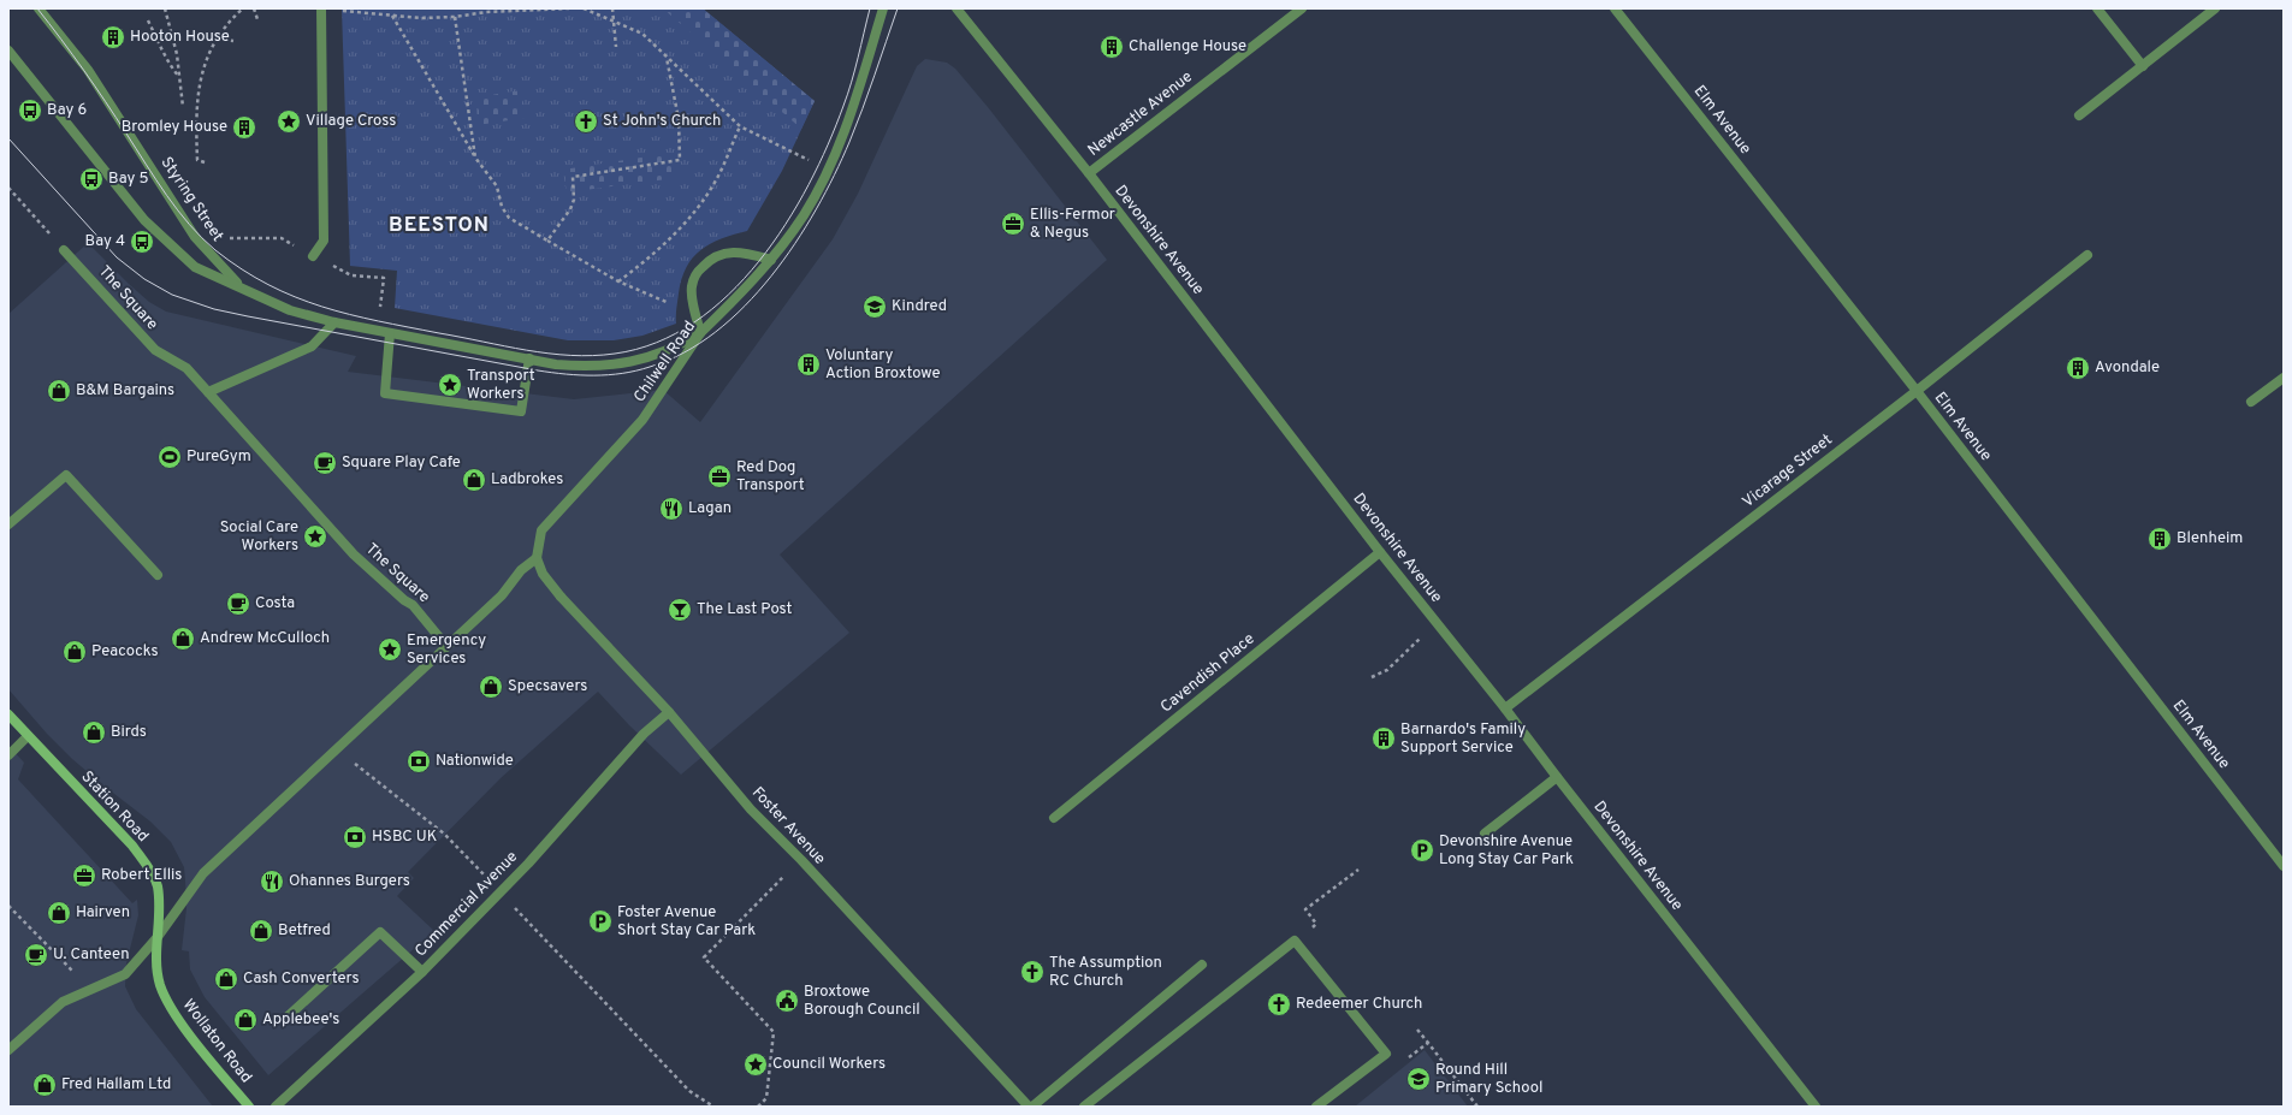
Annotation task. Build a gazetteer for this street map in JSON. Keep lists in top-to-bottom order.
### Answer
{
  "streets": {
    "main road": ["Station Road", "Wollaton Road"],
    "street": [
      "Newcastle Avenue",
      "Elm Avenue",
      "Styring Street",
      "Devonshire Avenue",
      "The Square",
      "Chilwell Road",
      "Vicarage Street",
      "Cavendish Place",
      "Foster Avenue",
      "Commercial Avenue"
    ]
  },
  "crossings": [
    ["Newcastle Avenue", "Devonshire Avenue"],
    ["Elm Avenue", "Vicarage Street"],
    ["Devonshire Avenue", "Vicarage Street"],
    ["Devonshire Avenue", "Cavendish Place"],
    ["Chilwell Road", "Foster Avenue"],
    ["Station Road", "Wollaton Road"],
    ["Foster Avenue", "Commercial Avenue"]
  ],
  "districts": ["BEESTON"],
  "places": {
    "building": [
      "Hooton House",
      "Challenge House",
      "Bromley House",
      "Voluntary Action Broxtowe",
      "Avondale",
      "Blenheim",
      "Barnardo's Family Support Service"
    ],
    "bus stop": ["Bay 6", "Bay 5", "Bay 4"],
    "place": [
      "Village Cross",
      "Transport Workers",
      "Social Care Workers",
      "Emergency Services",
      "Council Workers"
    ],
    "church": ["St John's Church", "The Assumption RC Church", "Redeemer Church"],
    "office": ["Ellis-Fermor & Negus", "Red Dog Transport", "Robert Ellis"],
    "school or university": ["Kindred", "Round Hill Primary School"],
    "shop": [
      "B&M Bargains",
      "Ladbrokes",
      "Andrew McCulloch",
      "Peacocks",
      "Specsavers",
      "Birds",
      "Hairven",
      "Betfred",
      "Cash Converters",
      "Applebee's",
      "Fred Hallam Ltd"
    ],
    "sports": ["PureGym"],
    "cafe": ["Square Play Cafe", "Costa", "U. Canteen"],
    "restaurant": ["Lagan", "Ohannes Burgers"],
    "bar": ["The Last Post"],
    "bank": ["Nationwide", "HSBC UK"],
    "parking": ["Devonshire Avenue Long Stay Car Park", "Foster Avenue Short Stay Car Park"],
    "public building": ["Broxtowe Borough Council"]
  }
}
